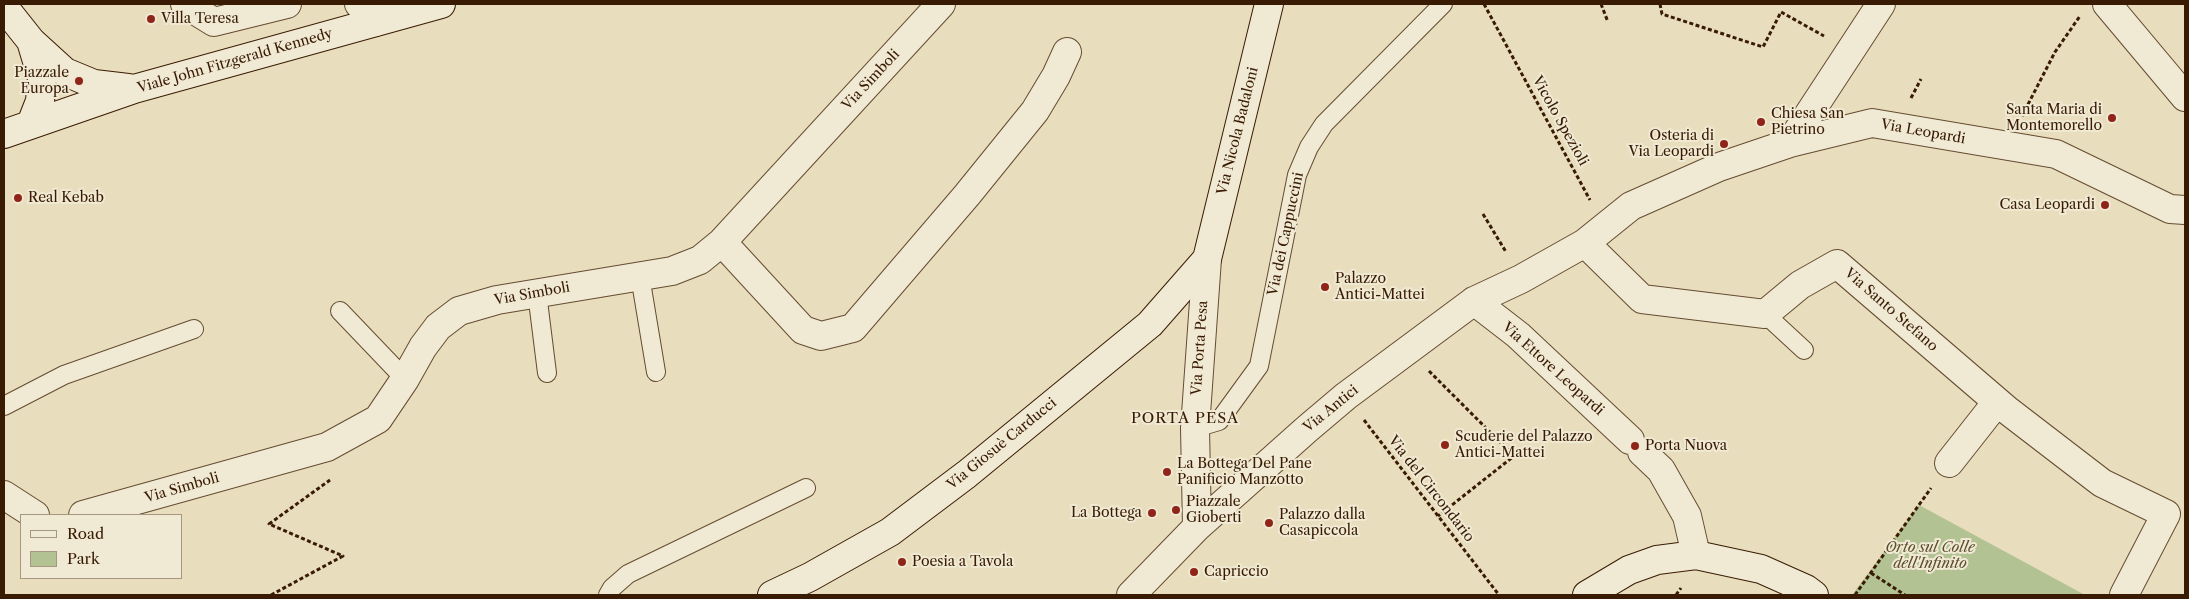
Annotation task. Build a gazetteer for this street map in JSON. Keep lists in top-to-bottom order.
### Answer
{
  "streets": {
    "street": [
      "Viale John Fitzgerald Kennedy",
      "Via Simboli",
      "Via Nicola Badaloni",
      "Via Leopardi",
      "Via Santo Stefano",
      "Via Porta Pesa",
      "Via Ettore Leopardi",
      "Via Antici",
      "Via Giosuè Carducci"
    ],
    "lane": ["Via dei Cappuccini"],
    "path": ["Vicolo Spezioli", "Via del Circondario"]
  },
  "crossings": [
    ["Vicolo Spezioli", "Via Leopardi"],
    ["Via Nicola Badaloni", "Via Porta Pesa"],
    ["Via Nicola Badaloni", "Via Giosuè Carducci"],
    ["Via Leopardi", "Via Antici"],
    ["Via dei Cappuccini", "Via Porta Pesa"],
    ["Via Porta Pesa", "Via Antici"],
    ["Via Porta Pesa", "Via Giosuè Carducci"],
    ["Via Ettore Leopardi", "Via Antici"],
    ["Via Antici", "Via del Circondario"]
  ],
  "districts": ["PORTA PESA"],
  "parks": ["Orto sul Colle dell'Infinito"],
  "places": [
    "Villa Teresa",
    "Piazzale Europa",
    "Santa Maria di Montemorello",
    "Chiesa San Pietrino",
    "Osteria di Via Leopardi",
    "Real Kebab",
    "Casa Leopardi",
    "Palazzo Antici-Mattei",
    "Scuderie del Palazzo Antici-Mattei",
    "Porta Nuova",
    "La Bottega Del Pane Panificio Manzotto",
    "Piazzale Gioberti",
    "La Bottega",
    "Palazzo dalla Casapiccola",
    "Poesia a Tavola",
    "Capriccio"
  ],
  "legend": ["Road", "Park"]
}
